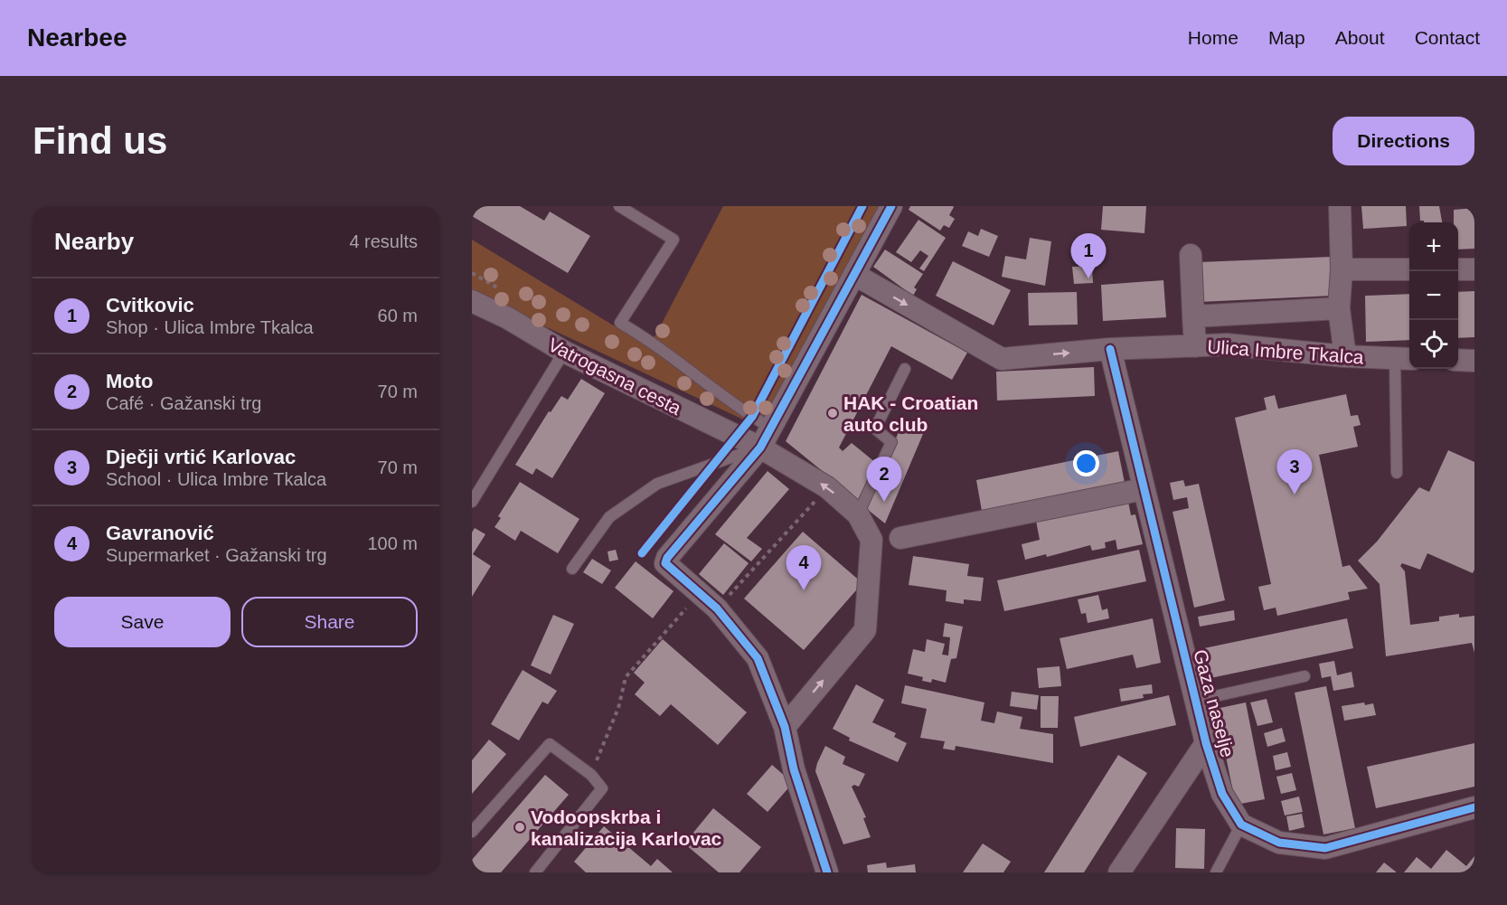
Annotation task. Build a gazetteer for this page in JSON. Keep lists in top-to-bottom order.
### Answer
{
  "streets": {
    "street": ["Ulica Imbre Tkalca", "Vatrogasna cesta", "Gaza naselje"]
  },
  "crossings": [
    ["Ulica Imbre Tkalca", "Gaza naselje"]
  ],
  "one_way": ["Ulica Imbre Tkalca"],
  "places": ["HAK - Croatian auto club", "Vodoopskrba i kanalizacija Karlovac"],
  "page": {
    "header": "Nearbee",
    "nav": [
      "Home",
      "Map",
      "About",
      "Contact"
    ],
    "buttons": [
      "Directions",
      ["Save", "Share"]
    ],
    "title": "Find us",
    "heading": ["Nearby", "4 results"],
    "map_buttons": ["+", "−"],
    "pins": [
      "1",
      "3",
      "2",
      "4"
    ],
    "list": [
      {
        "mark": "1",
        "name": "Cvitkovic",
        "note": "Shop · Ulica Imbre Tkalca",
        "value": "60 m"
      },
      {
        "mark": "2",
        "name": "Moto",
        "note": "Café · Gažanski trg",
        "value": "70 m"
      },
      {
        "mark": "3",
        "name": "Dječji vrtić Karlovac",
        "note": "School · Ulica Imbre Tkalca",
        "value": "70 m"
      },
      {
        "mark": "4",
        "name": "Gavranović",
        "note": "Supermarket · Gažanski trg",
        "value": "100 m"
      }
    ]
  }
}
